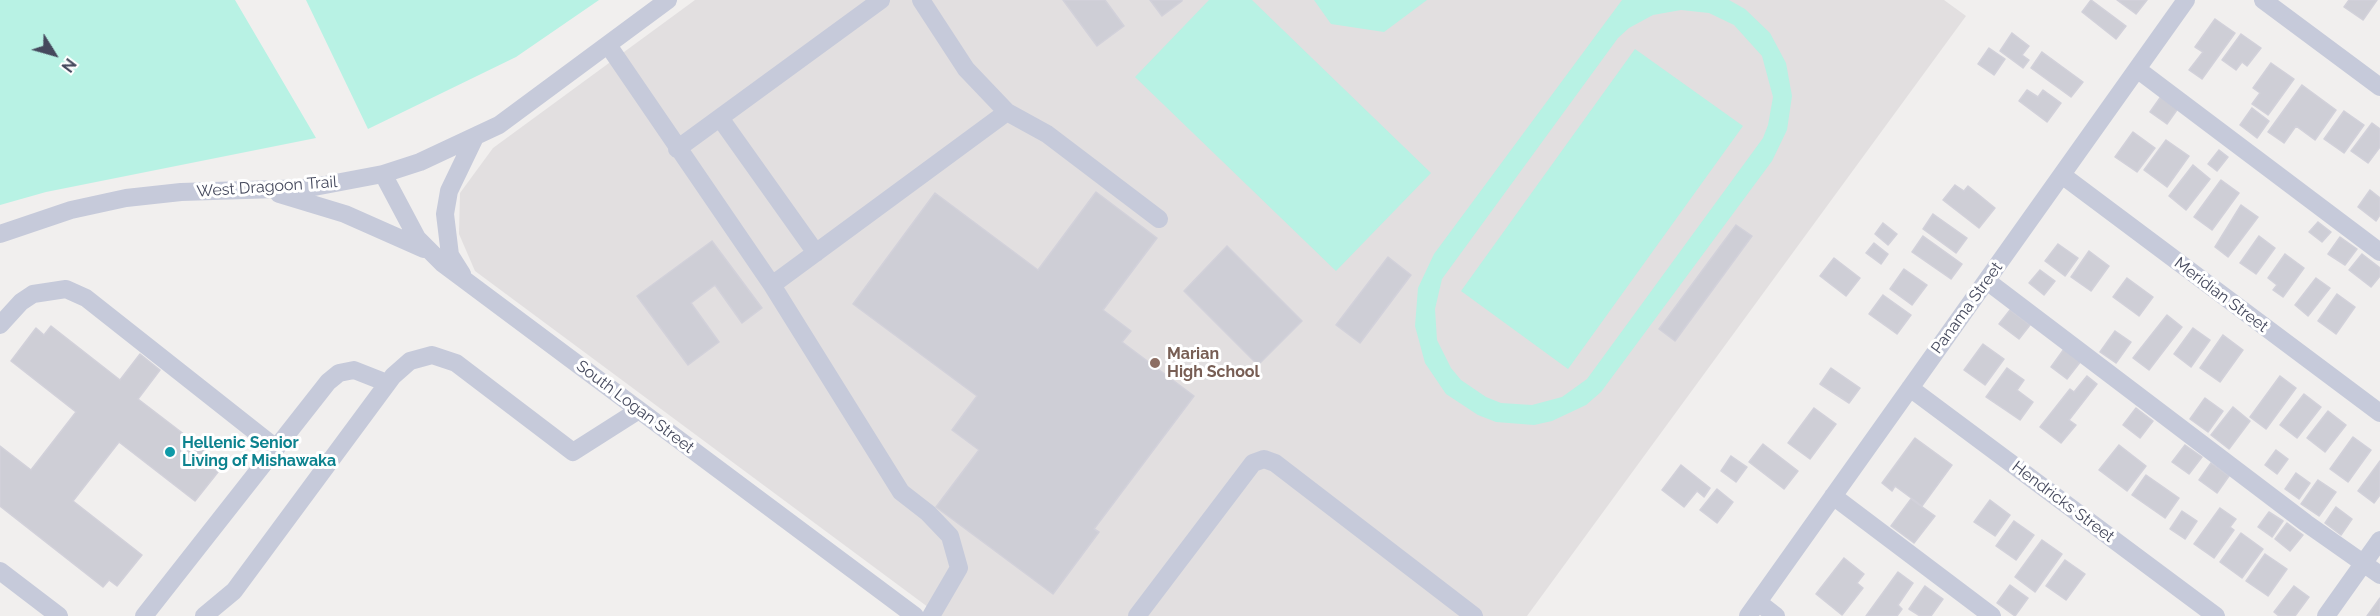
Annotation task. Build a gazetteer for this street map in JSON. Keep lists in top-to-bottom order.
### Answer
{
  "streets": {
    "street": [
      "West Dragoon Trail",
      "Meridian Street",
      "Panama Street",
      "South Logan Street",
      "Hendricks Street"
    ]
  },
  "crossings": [
    ["West Dragoon Trail", "South Logan Street"],
    ["Meridian Street", "Panama Street"],
    ["Panama Street", "Hendricks Street"]
  ],
  "places": ["Marian High School", "Hellenic Senior Living of Mishawaka"],
  "north": "bottom right"
}
